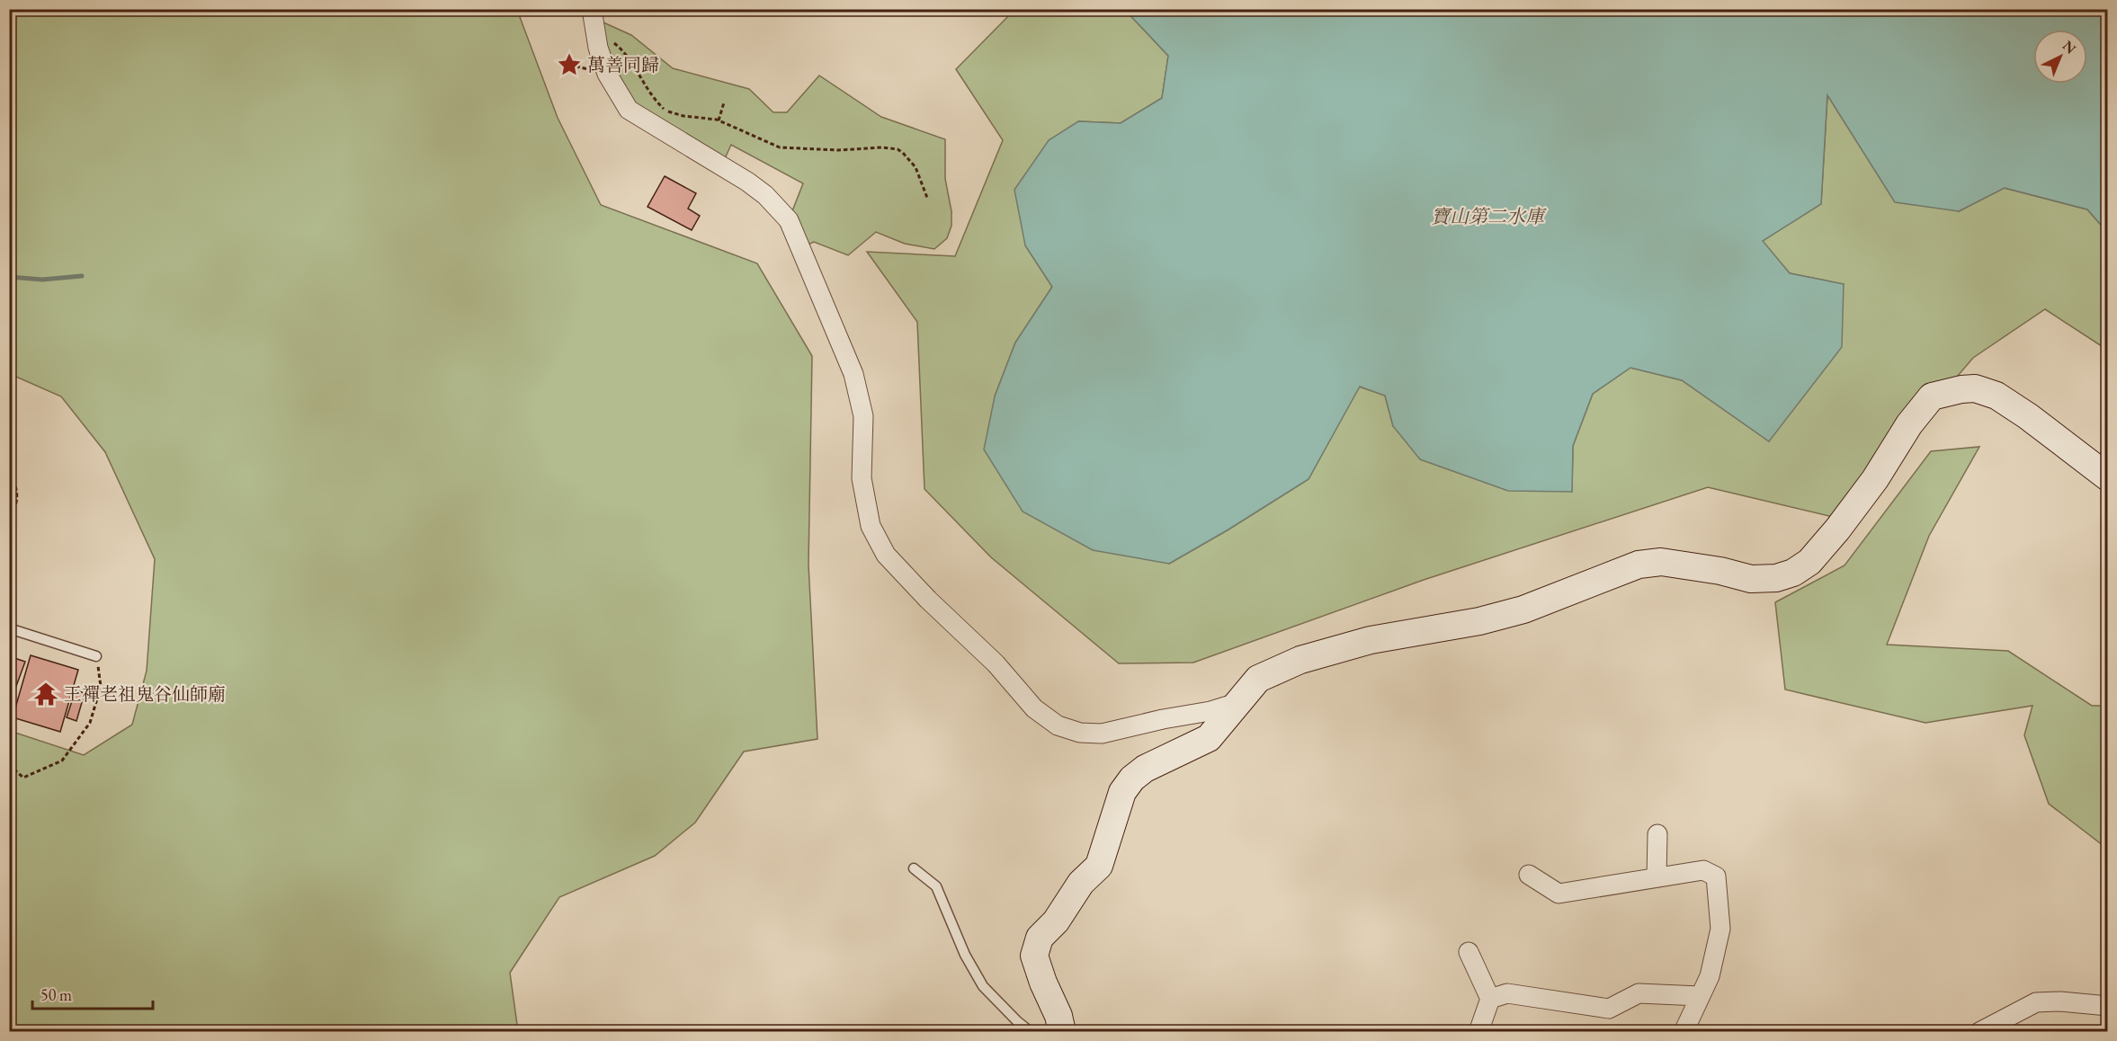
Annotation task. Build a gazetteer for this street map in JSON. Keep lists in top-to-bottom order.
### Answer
{
  "water": ["寶山第二水庫"],
  "places": {
    "place": ["萬善同歸"],
    "temple": ["王禪老祖鬼谷仙師廟"]
  },
  "scale_bar": "50 m",
  "north": "top right"
}
